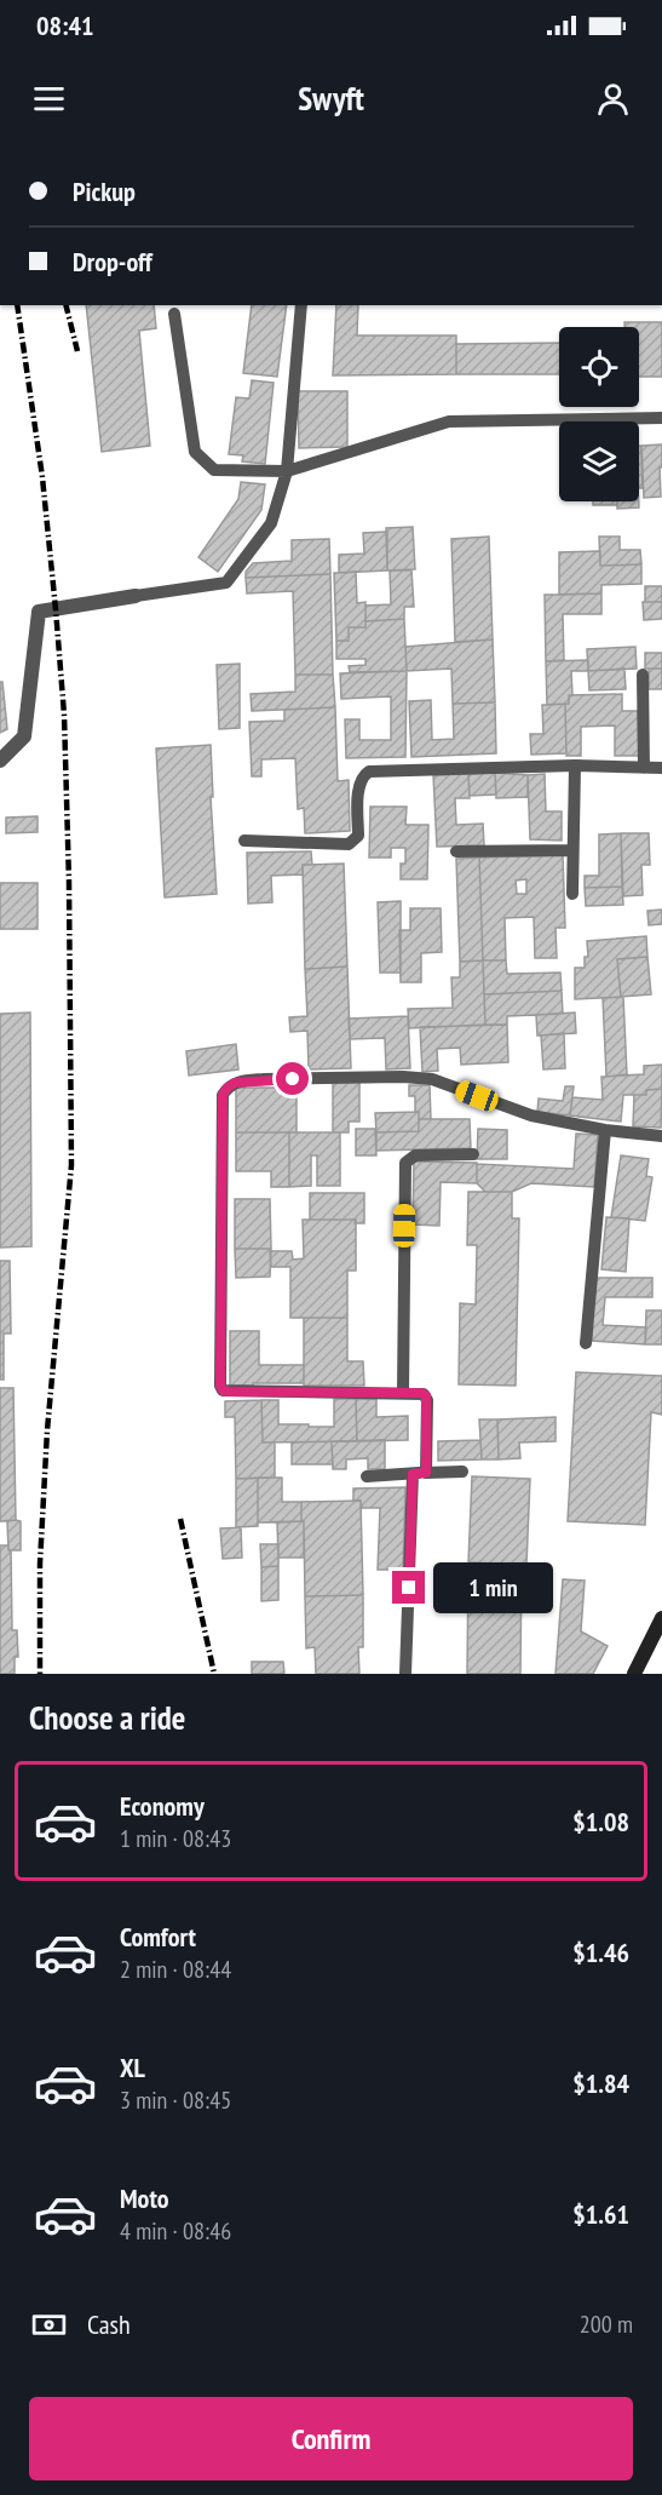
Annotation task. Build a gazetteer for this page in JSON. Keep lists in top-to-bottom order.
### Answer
{
  "page": {
    "status": "08:41",
    "header": "Swyft",
    "banner": ["Pickup", "Drop-off"],
    "bubble": "1 min",
    "heading": "Choose a ride",
    "list": [
      {
        "name": "Economy",
        "note": "1 min · 08:43",
        "value": "$1.08"
      },
      {
        "name": "Comfort",
        "note": "2 min · 08:44",
        "value": "$1.46"
      },
      {
        "name": "XL",
        "note": "3 min · 08:45",
        "value": "$1.84"
      },
      {
        "name": "Moto",
        "note": "4 min · 08:46",
        "value": "$1.61"
      }
    ],
    "pay": ["Cash", "200 m"],
    "buttons": "Confirm"
  }
}
